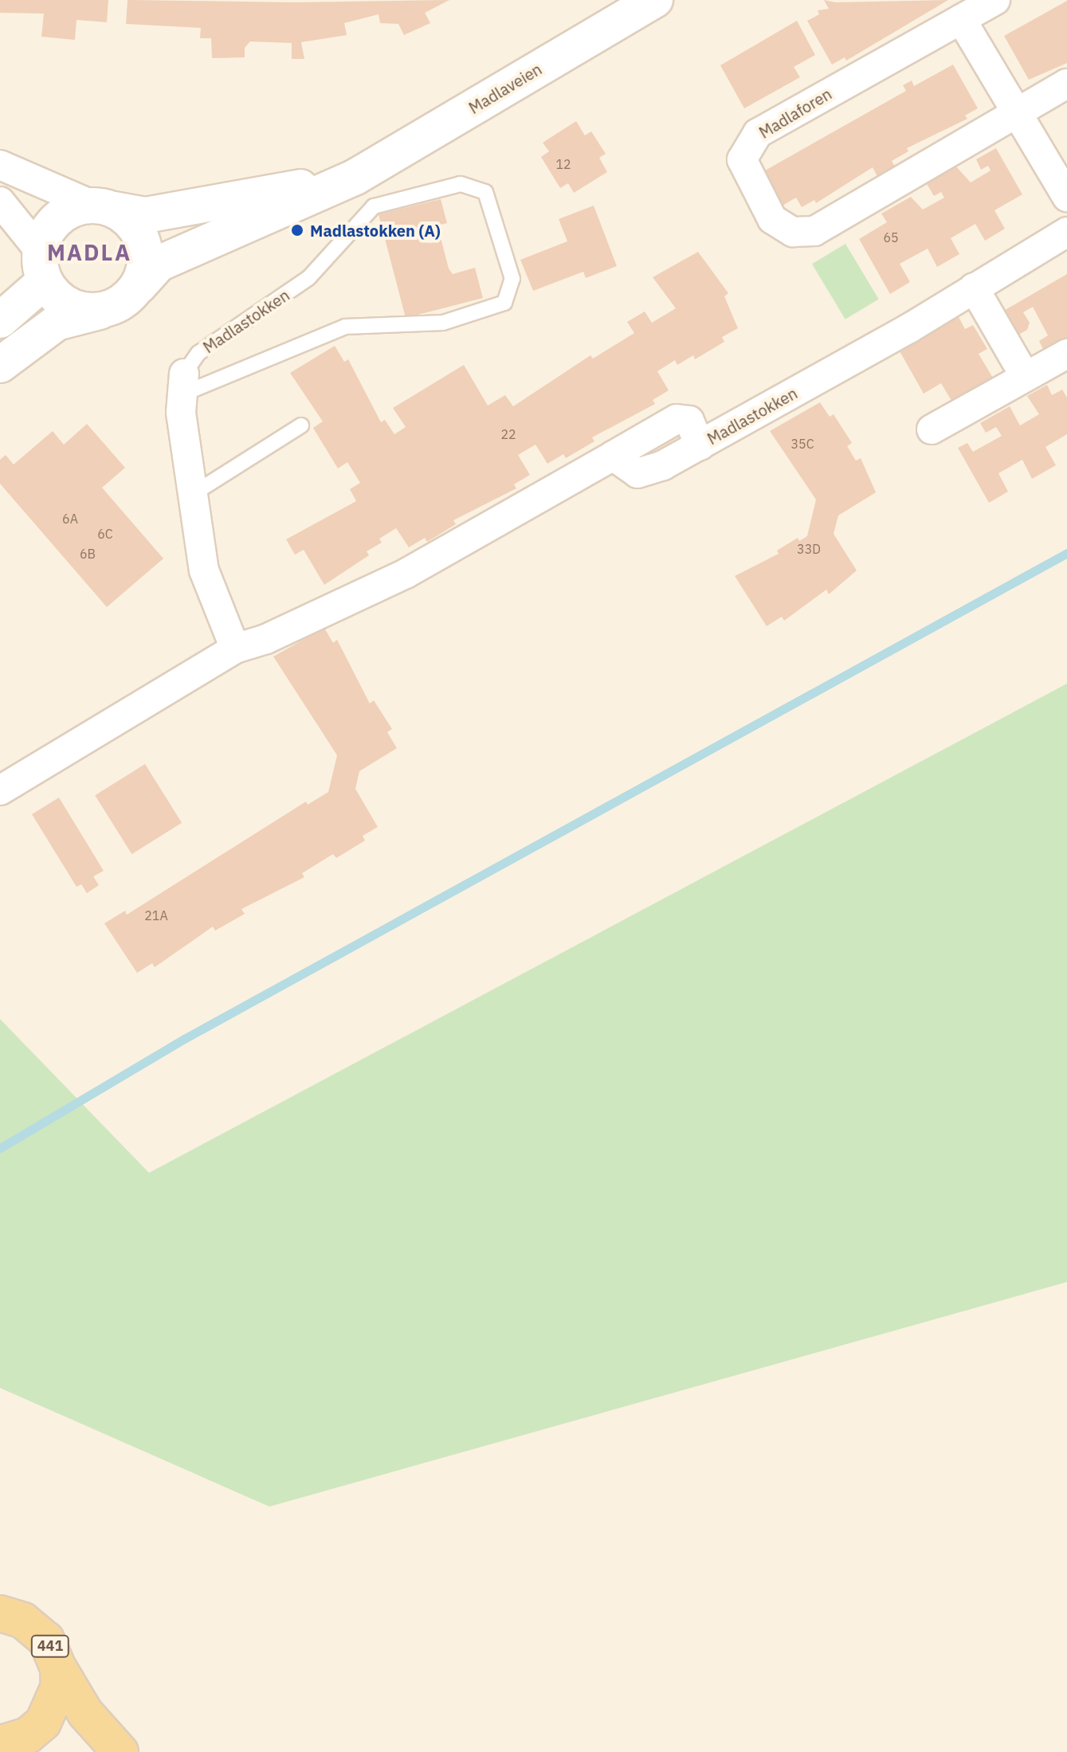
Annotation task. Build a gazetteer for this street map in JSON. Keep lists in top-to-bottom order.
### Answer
{
  "streets": {
    "main road": ["Madlaveien", "441"],
    "street": ["Madlaforen", "Madlastokken"]
  },
  "districts": ["MADLA"],
  "places": ["Madlastokken (A)"],
  "house_numbers": [
    "12",
    "65",
    "22",
    "35C",
    "6A",
    "6C",
    "33D",
    "6B",
    "21A"
  ]
}
